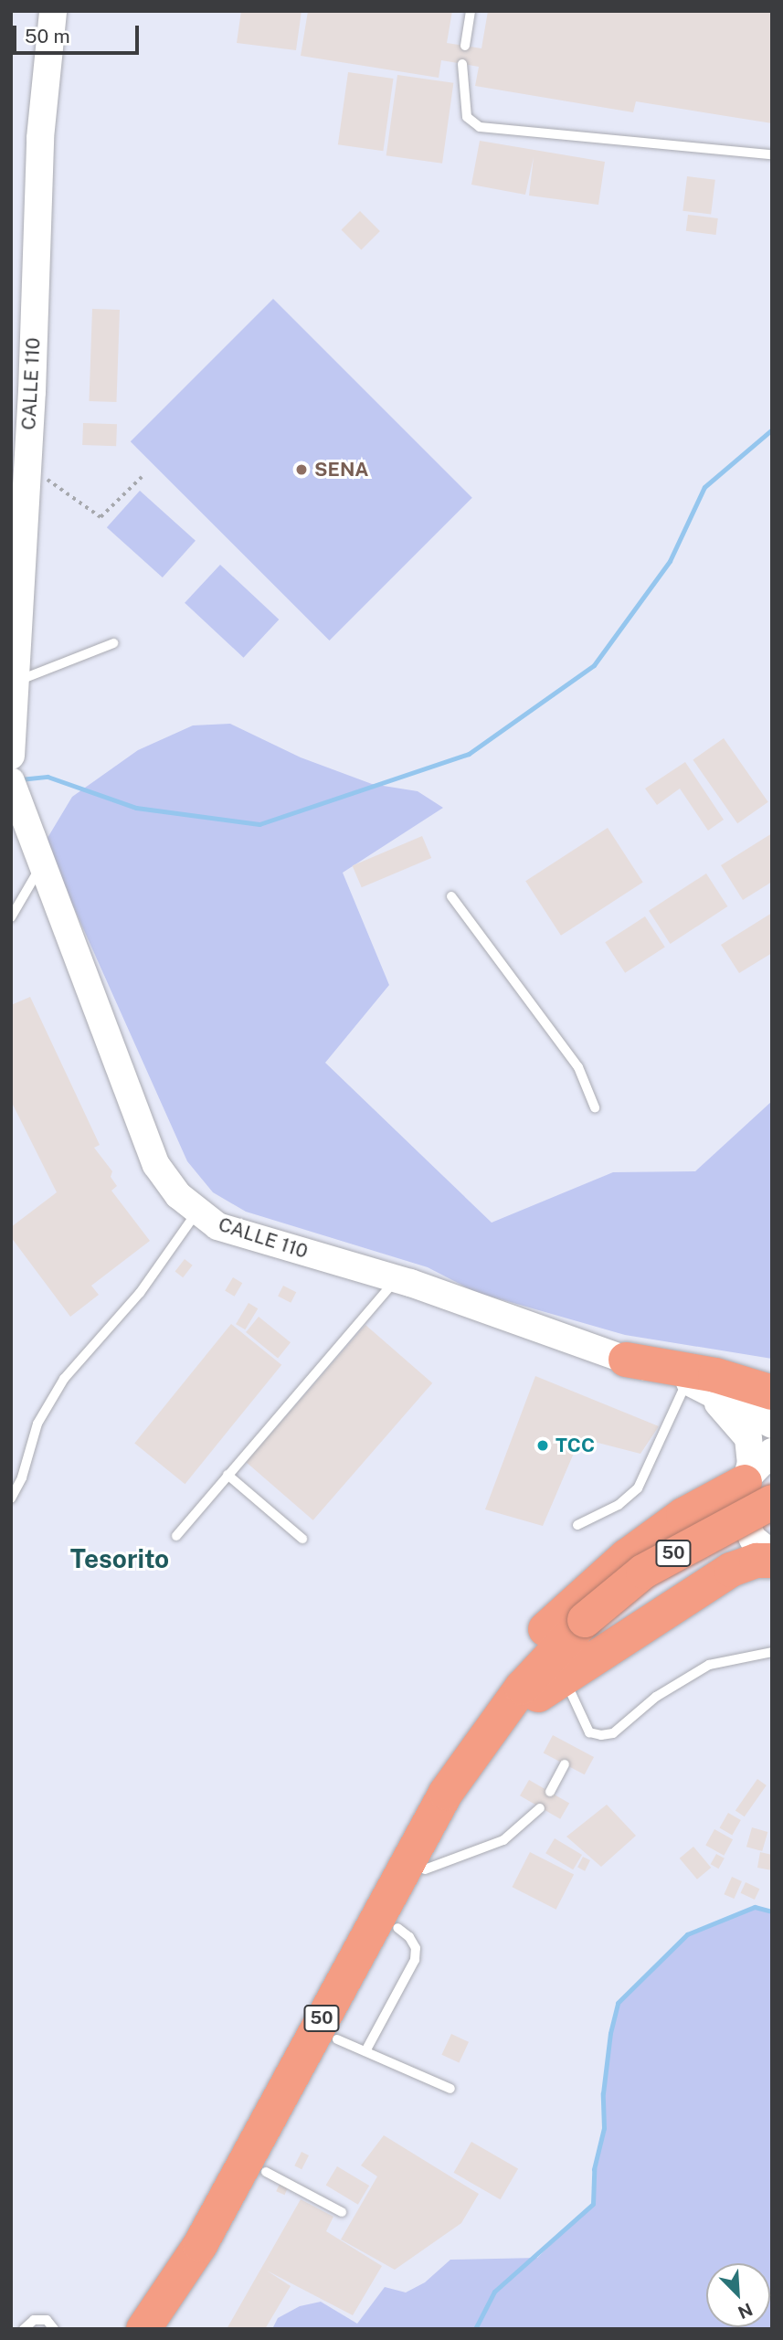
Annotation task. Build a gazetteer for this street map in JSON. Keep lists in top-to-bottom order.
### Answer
{
  "streets": {
    "highway": ["50"],
    "main road": ["CALLE 110"]
  },
  "districts": ["Tesorito"],
  "places": ["SENA", "TCC"],
  "scale_bar": "50 m",
  "north": "bottom right"
}
